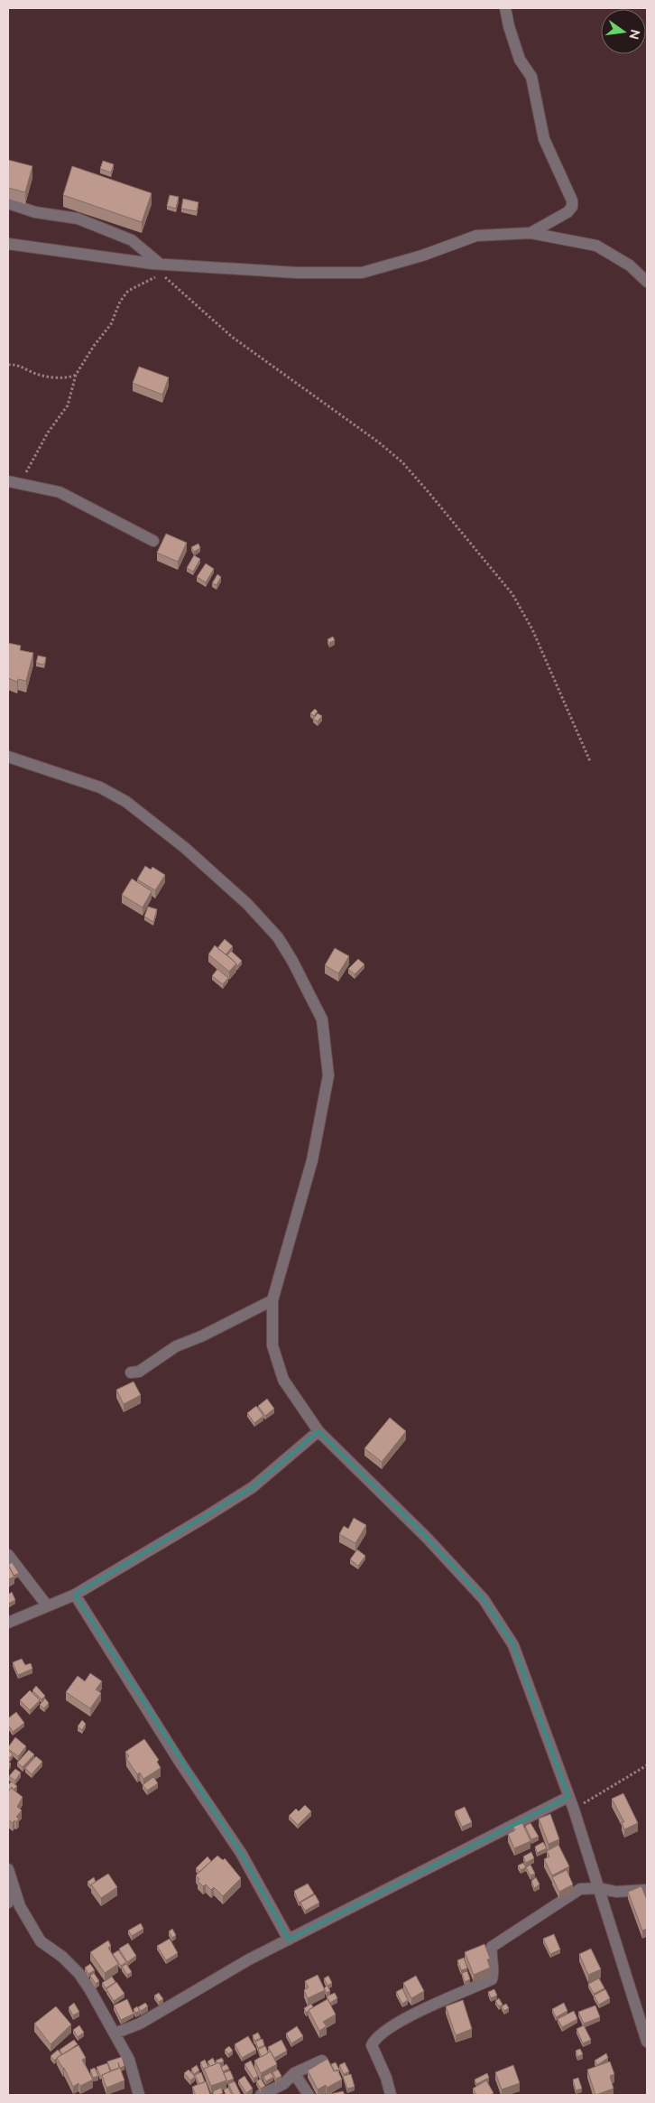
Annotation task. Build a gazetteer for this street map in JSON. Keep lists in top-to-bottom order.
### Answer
{
  "north": "right"
}
